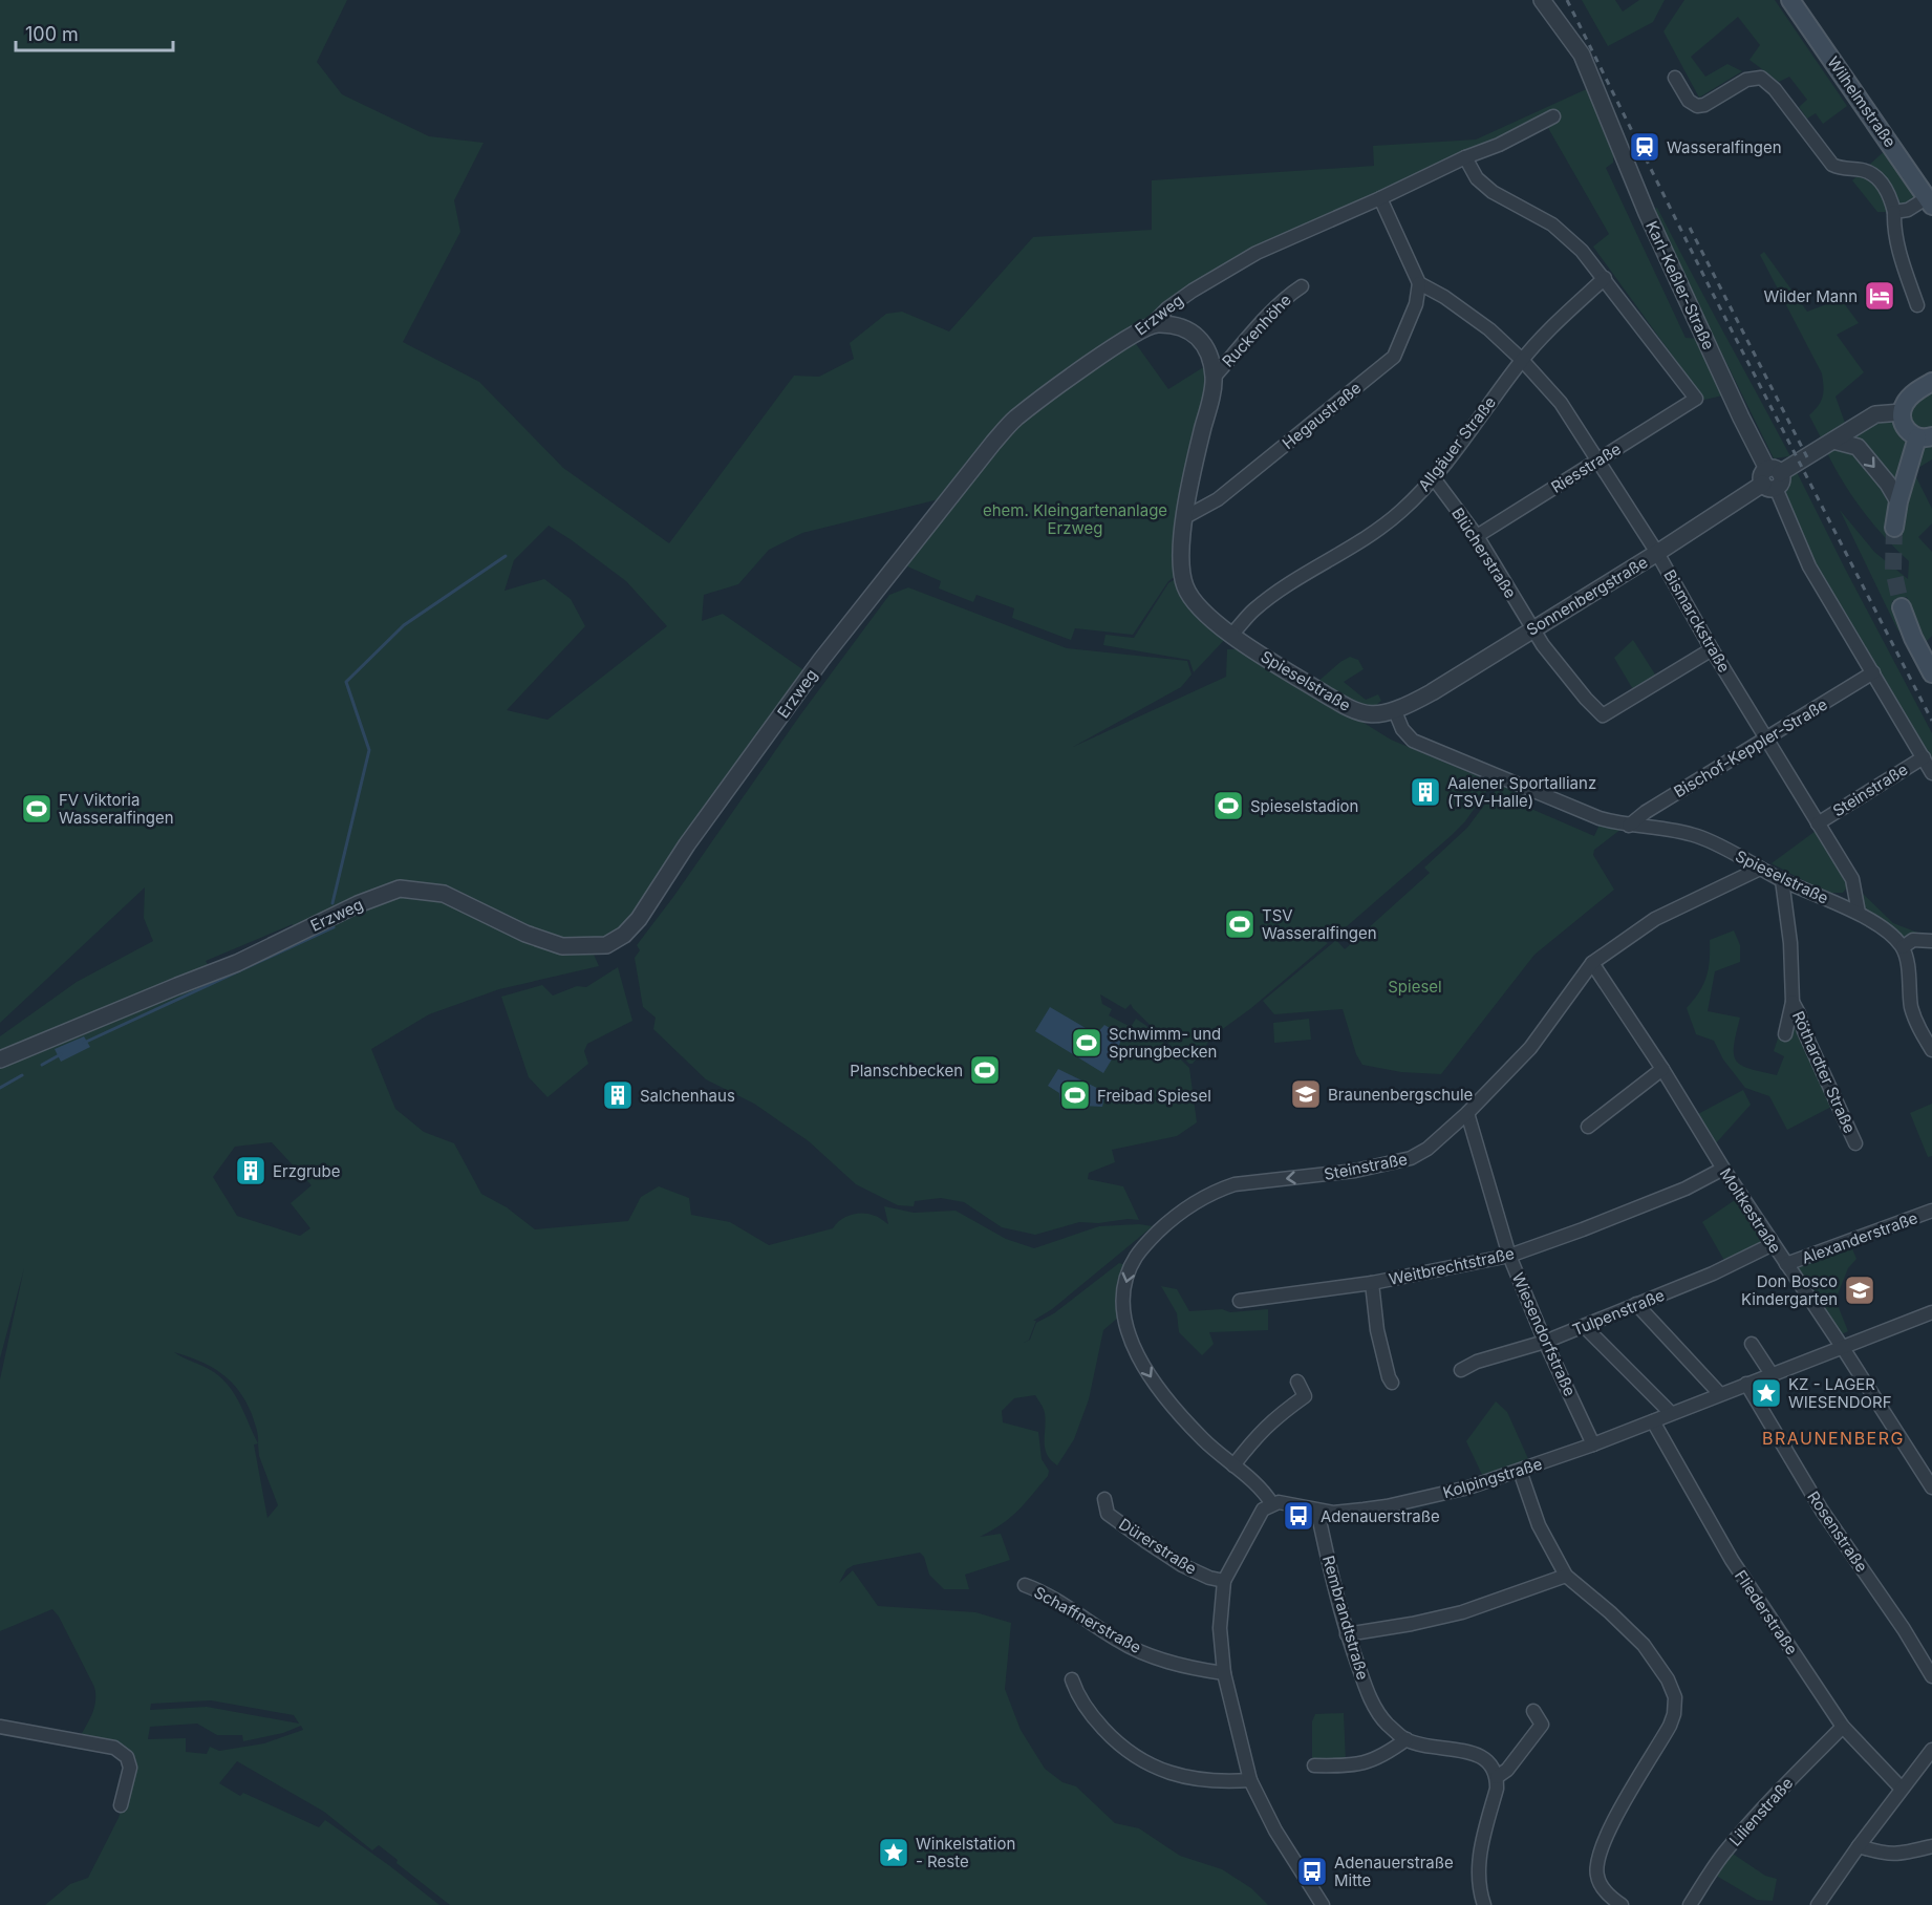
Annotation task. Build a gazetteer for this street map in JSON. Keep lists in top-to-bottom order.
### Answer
{
  "streets": {
    "main road": ["Wilhelmstraße"],
    "street": [
      "Karl-Keßler-Straße",
      "Erzweg",
      "Ruckenhöhe",
      "Hegaustraße",
      "Allgäuer Straße",
      "Riesstraße",
      "Blücherstraße",
      "Sonnenbergstraße",
      "Bismarckstraße",
      "Spieselstraße",
      "Bischof-Keppler-Straße",
      "Steinstraße",
      "Röthardter Straße",
      "Moltkestraße",
      "Alexanderstraße",
      "Weitbrechtstraße",
      "Tulpenstraße",
      "Wiesendorfstraße",
      "Kolpingstraße",
      "Rosenstraße",
      "Dürerstraße",
      "Fliederstraße",
      "Rembrandtstraße",
      "Schaffnerstraße",
      "Lilienstraße"
    ]
  },
  "crossings": [
    ["Karl-Keßler-Straße", "Sonnenbergstraße"],
    ["Karl-Keßler-Straße", "Bischof-Keppler-Straße"],
    ["Karl-Keßler-Straße", "Steinstraße"],
    ["Erzweg", "Spieselstraße"],
    ["Ruckenhöhe", "Spieselstraße"],
    ["Hegaustraße", "Bismarckstraße"],
    ["Hegaustraße", "Spieselstraße"],
    ["Allgäuer Straße", "Riesstraße"],
    ["Allgäuer Straße", "Blücherstraße"],
    ["Allgäuer Straße", "Bismarckstraße"],
    ["Allgäuer Straße", "Spieselstraße"],
    ["Riesstraße", "Blücherstraße"],
    ["Riesstraße", "Bismarckstraße"],
    ["Blücherstraße", "Sonnenbergstraße"],
    ["Blücherstraße", "Bismarckstraße"],
    ["Sonnenbergstraße", "Bismarckstraße"],
    ["Sonnenbergstraße", "Spieselstraße"],
    ["Bismarckstraße", "Spieselstraße"],
    ["Bismarckstraße", "Bischof-Keppler-Straße"],
    ["Bismarckstraße", "Steinstraße"],
    ["Spieselstraße", "Bischof-Keppler-Straße"],
    ["Spieselstraße", "Steinstraße"],
    ["Steinstraße", "Moltkestraße"],
    ["Steinstraße", "Wiesendorfstraße"],
    ["Moltkestraße", "Alexanderstraße"],
    ["Moltkestraße", "Weitbrechtstraße"],
    ["Moltkestraße", "Tulpenstraße"],
    ["Moltkestraße", "Kolpingstraße"],
    ["Weitbrechtstraße", "Wiesendorfstraße"],
    ["Tulpenstraße", "Wiesendorfstraße"],
    ["Wiesendorfstraße", "Kolpingstraße"],
    ["Kolpingstraße", "Rosenstraße"],
    ["Kolpingstraße", "Fliederstraße"],
    ["Kolpingstraße", "Rembrandtstraße"],
    ["Fliederstraße", "Lilienstraße"]
  ],
  "districts": ["BRAUNENBERG"],
  "parks": ["ehem. Kleingartenanlage Erzweg", "Spiesel"],
  "places": {
    "station": ["Wasseralfingen"],
    "hotel": ["Wilder Mann"],
    "building": ["Aalener Sportallianz (TSV-Halle)", "Salchenhaus", "Erzgrube"],
    "sports": [
      "Spieselstadion",
      "FV Viktoria Wasseralfingen",
      "TSV Wasseralfingen",
      "Schwimm- und Sprungbecken",
      "Planschbecken",
      "Freibad Spiesel"
    ],
    "school or university": ["Braunenbergschule", "Don Bosco Kindergarten"],
    "place": ["KZ - LAGER WIESENDORF", "Winkelstation - Reste"],
    "bus stop": ["Adenauerstraße", "Adenauerstraße Mitte"]
  },
  "scale_bar": "100 m"
}
